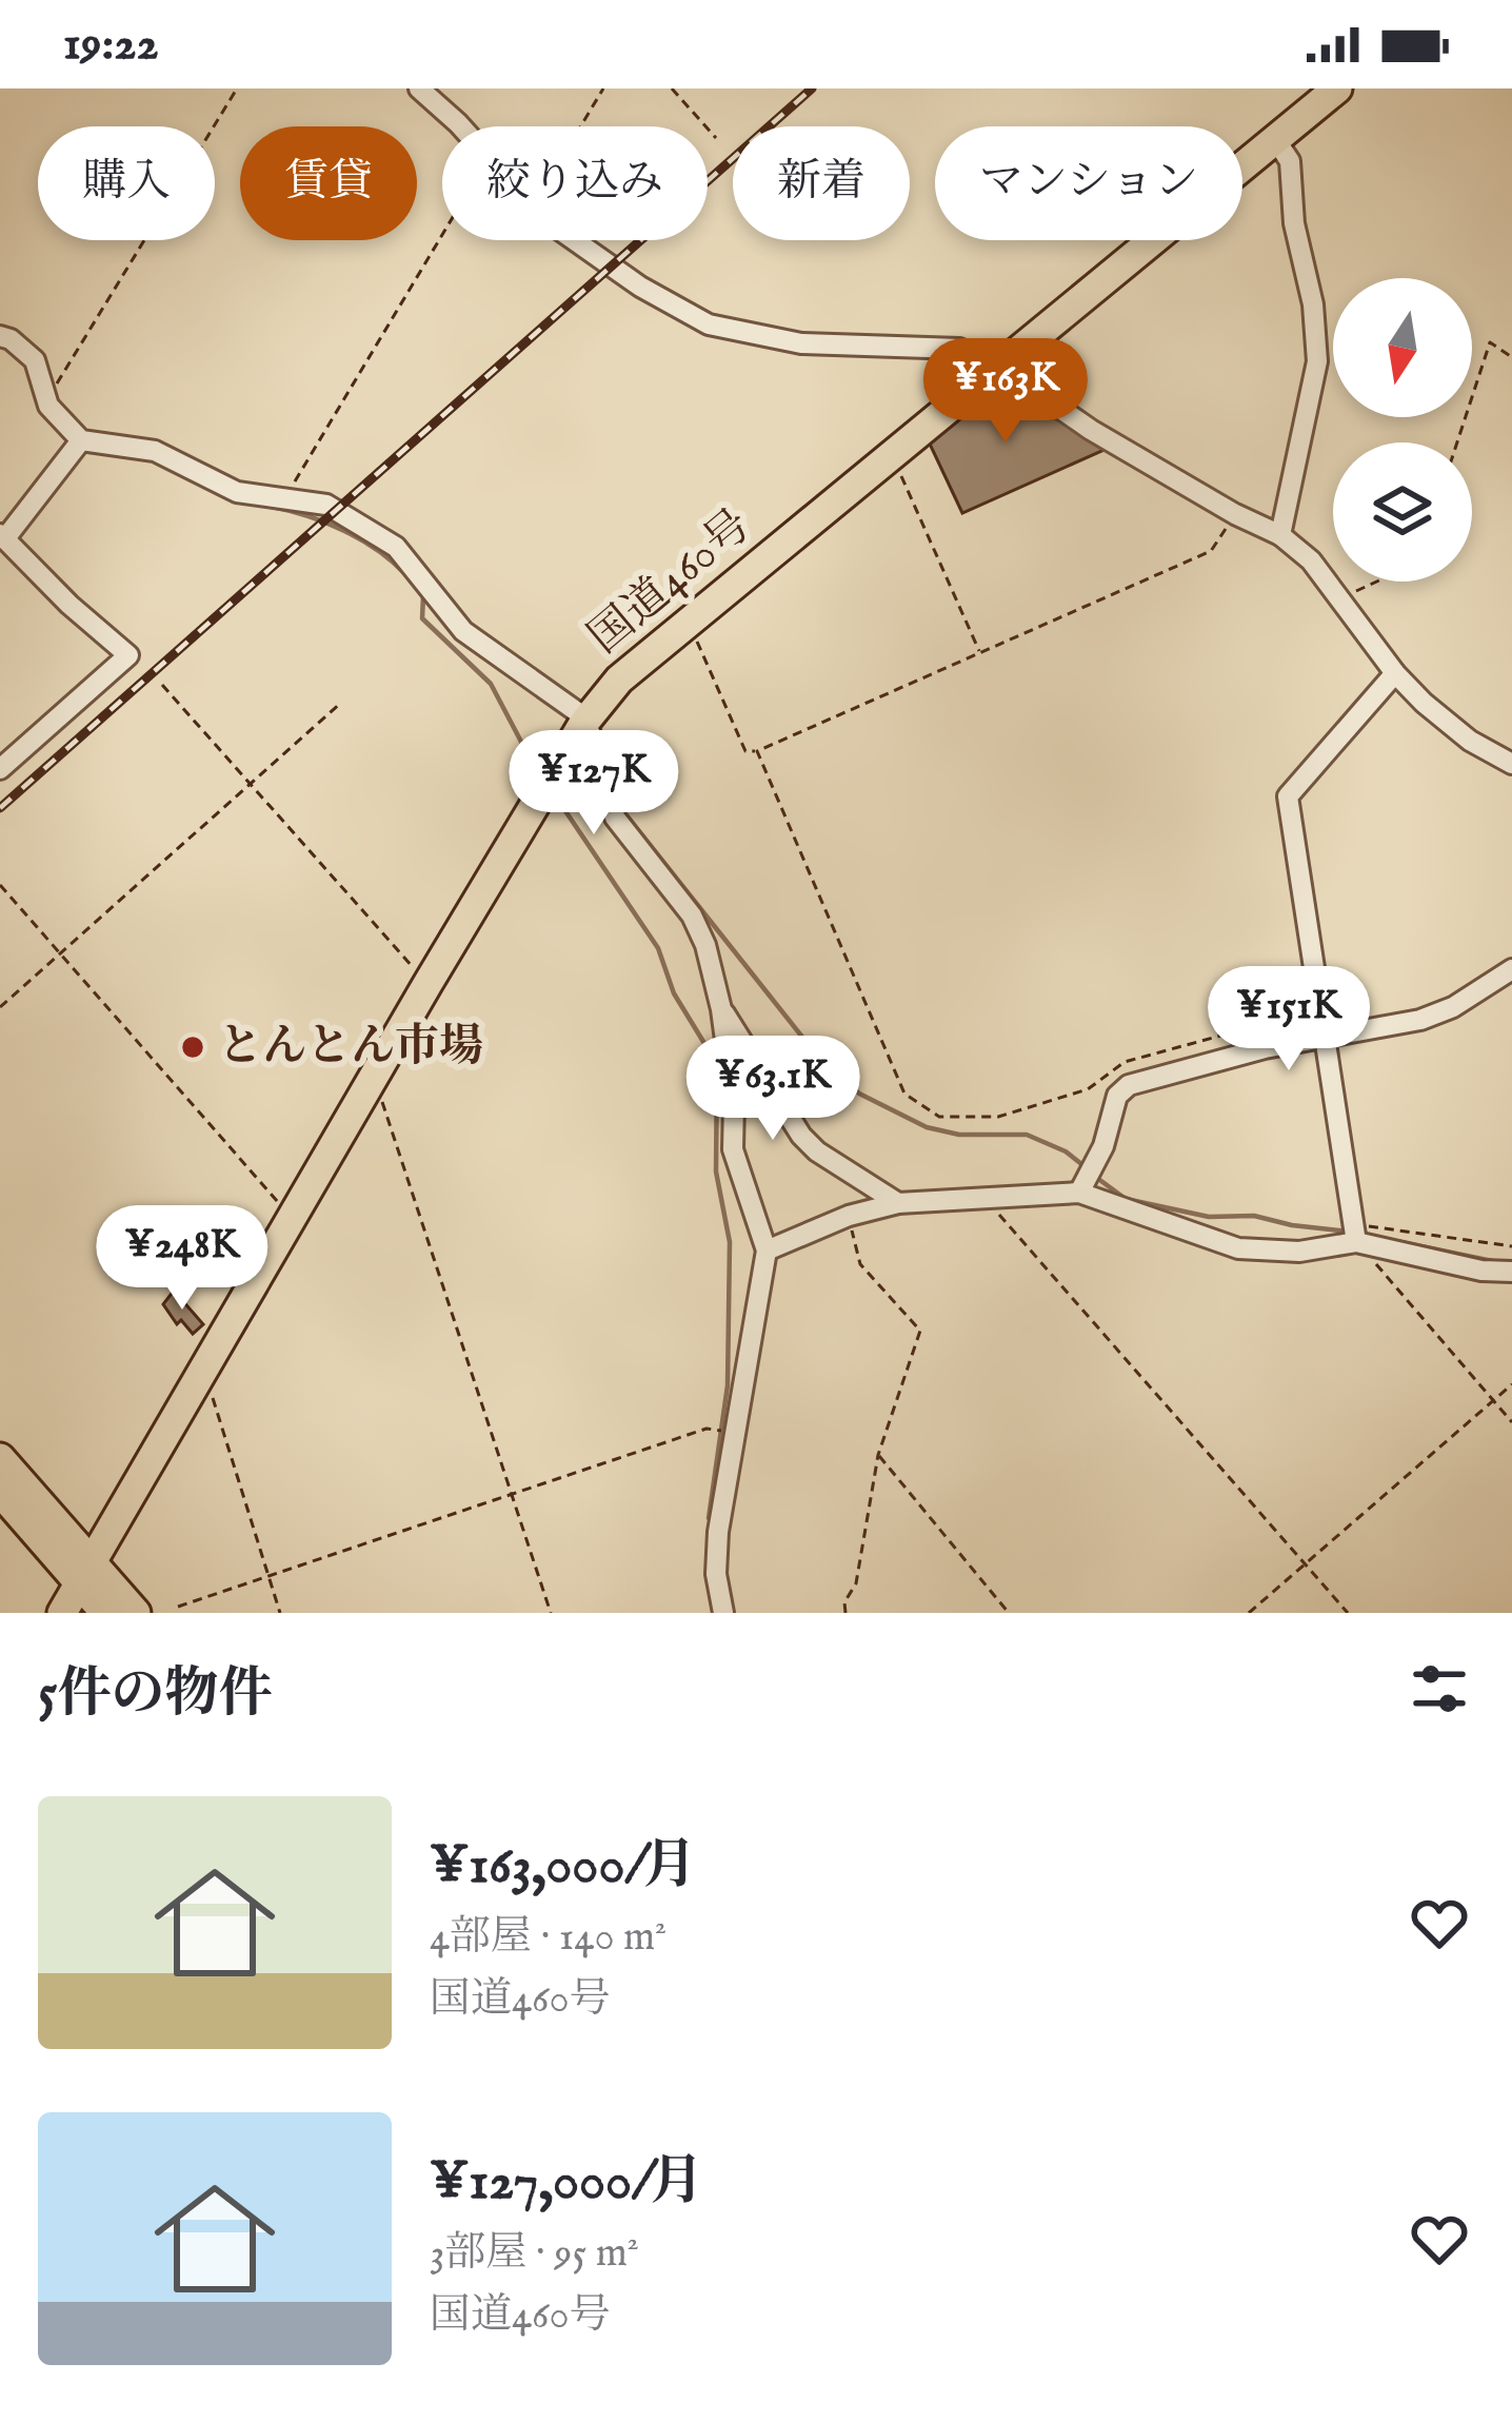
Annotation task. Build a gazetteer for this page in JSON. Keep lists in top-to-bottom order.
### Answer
{
  "streets": {
    "highway": ["国道460号"]
  },
  "places": ["とんとん市場"],
  "north": "bottom",
  "page": {
    "status": "19:22",
    "chip": [
      "購入",
      "賃貸",
      "絞り込み",
      "新着",
      "マンション"
    ],
    "price": [
      "¥163K",
      "¥127K",
      "¥151K",
      "¥63.1K",
      "¥248K"
    ],
    "heading": "5件の物件",
    "list": [
      {
        "name": "¥163,000/月",
        "note": "4部屋 · 140 m² · 国道460号"
      },
      {
        "name": "¥127,000/月",
        "note": "3部屋 · 95 m² · 国道460号"
      }
    ]
  }
}
